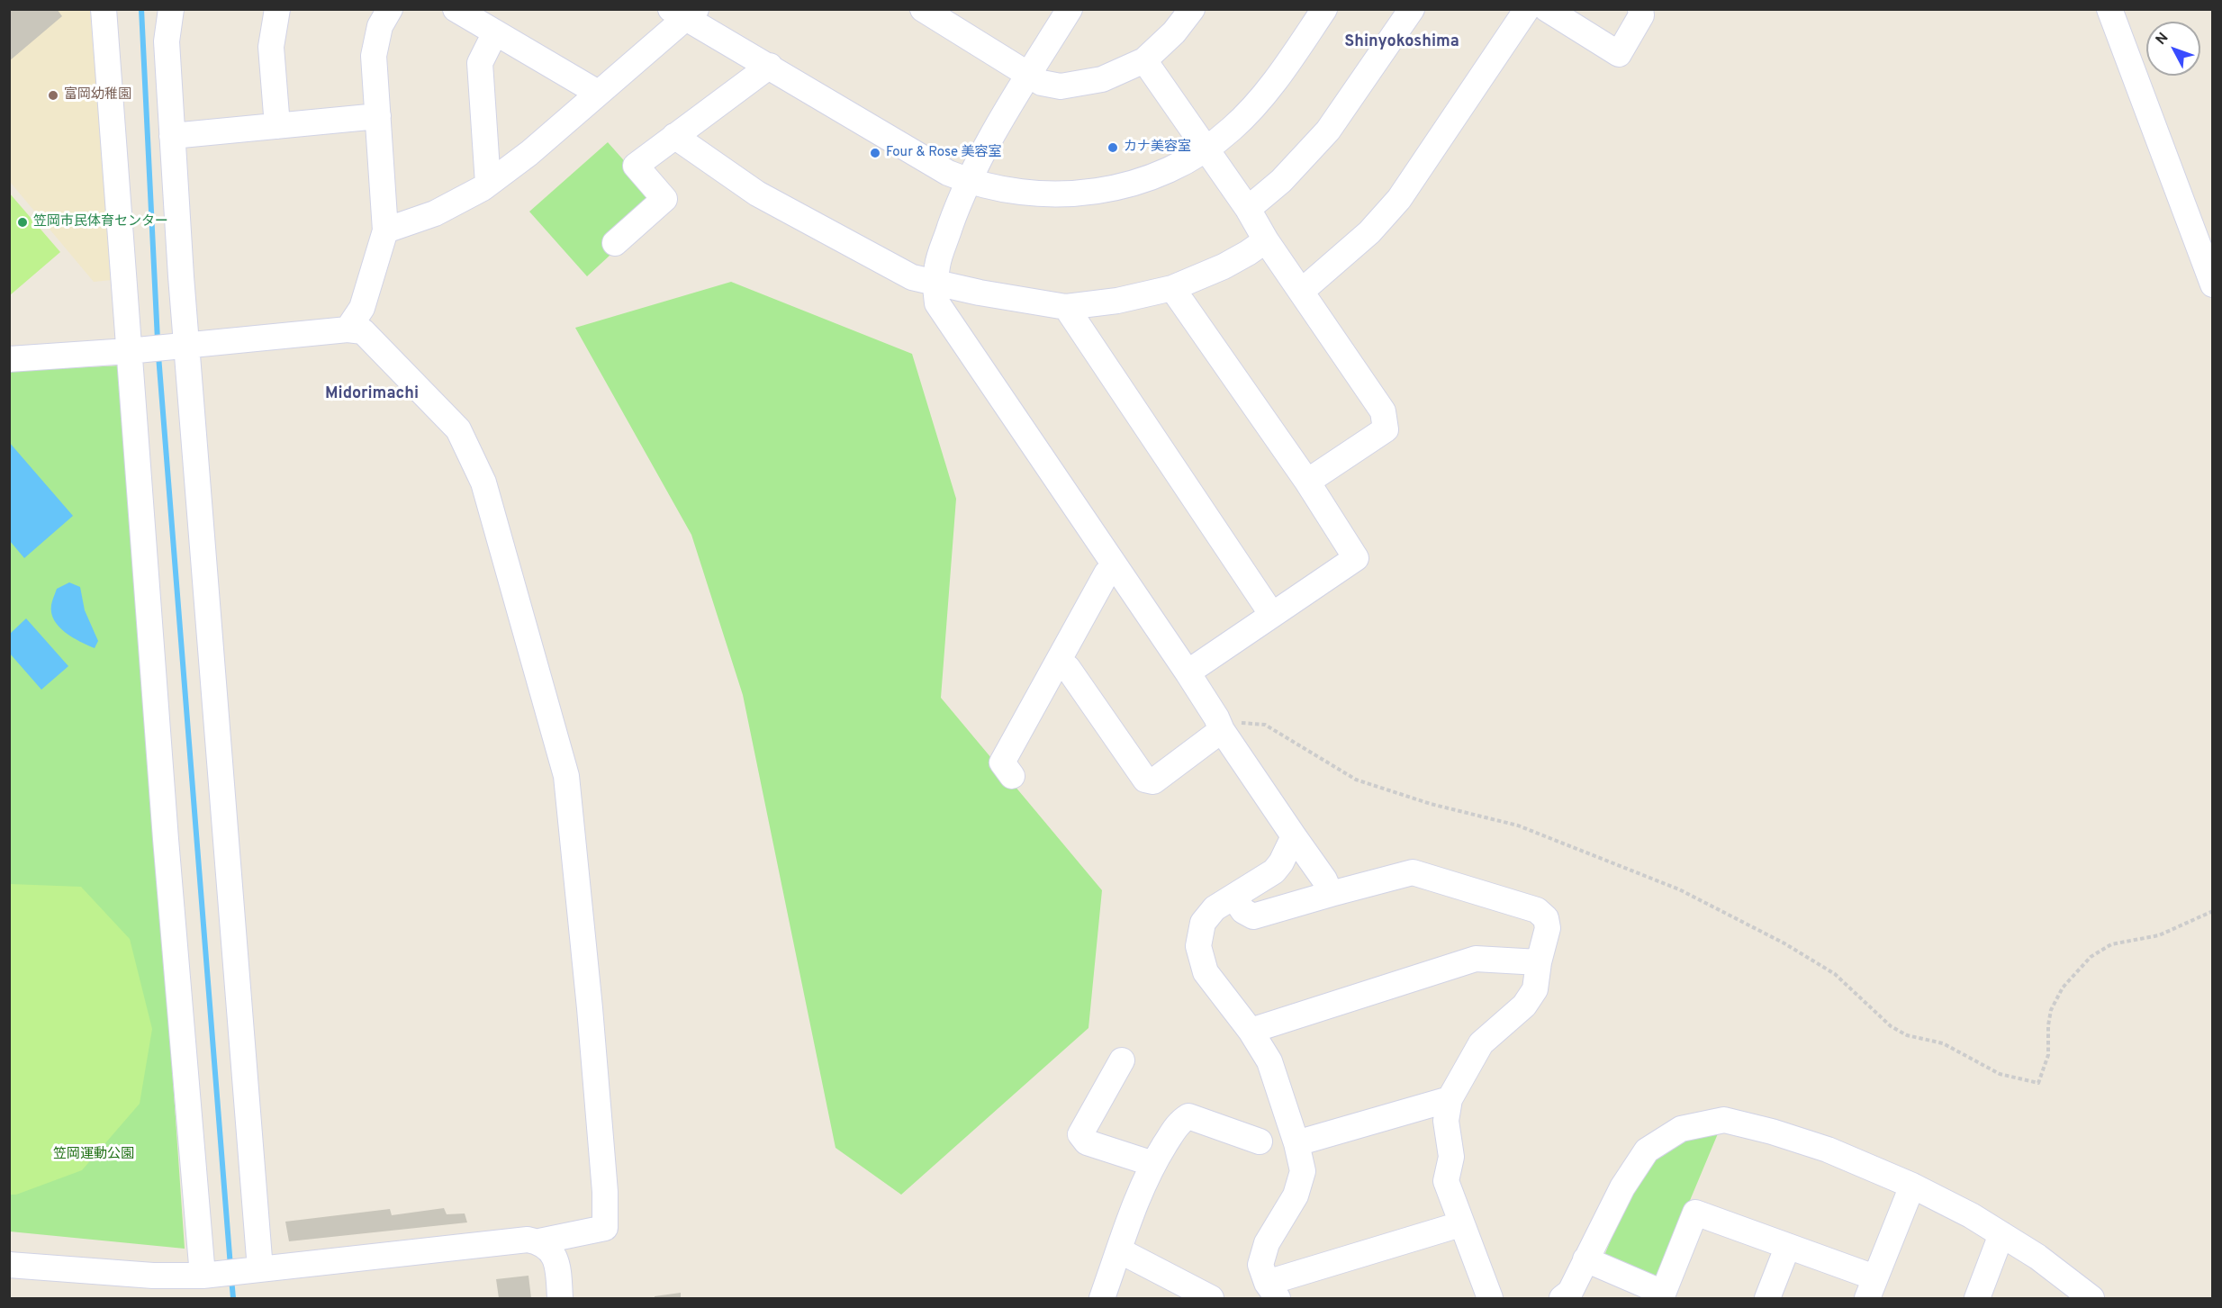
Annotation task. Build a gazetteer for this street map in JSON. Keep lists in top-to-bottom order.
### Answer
{
  "districts": ["Shinyokoshima", "Midorimachi"],
  "parks": ["笠岡運動公園"],
  "places": [
    "富岡幼稚園",
    "カナ美容室",
    "Four & Rose 美容室",
    "笠岡市民体育センター"
  ],
  "north": "top left"
}
